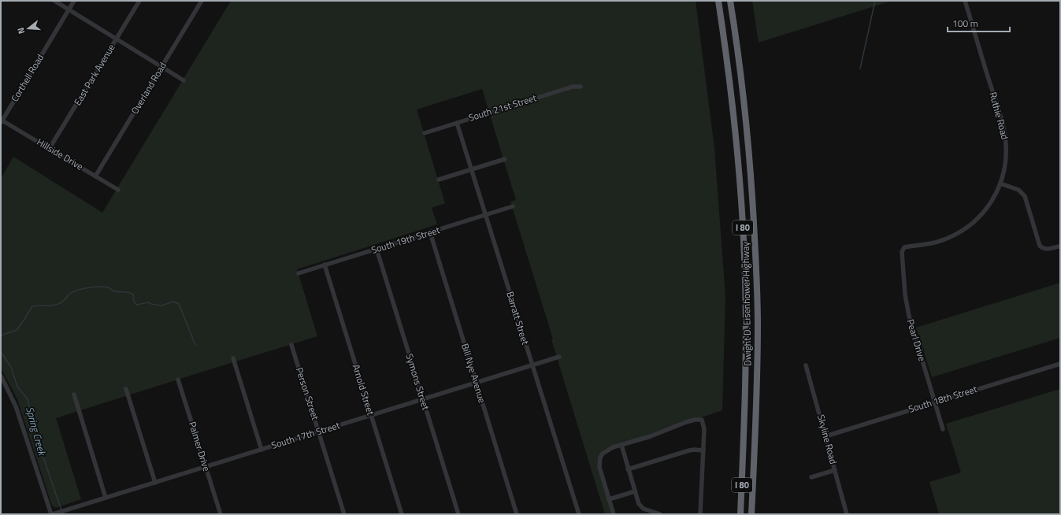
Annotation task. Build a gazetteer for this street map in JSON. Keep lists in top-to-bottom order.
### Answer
{
  "streets": {
    "highway": ["I 80", "Dwight D. Eisenhower Highway"],
    "street": [
      "East Park Avenue",
      "Corthell Road",
      "Overland Road",
      "South 21st Street",
      "Ruthie Road",
      "Hillside Drive",
      "South 19th Street",
      "Barratt Street",
      "Pearl Drive",
      "Bill Nye Avenue",
      "Symons Street",
      "Arnold Street",
      "Person Street",
      "South 18th Street",
      "South 17th Street",
      "Skyline Road",
      "Palmer Drive"
    ]
  },
  "crossings": [
    ["East Park Avenue", "Hillside Drive"],
    ["Corthell Road", "Hillside Drive"],
    ["Overland Road", "Hillside Drive"],
    ["South 21st Street", "Barratt Street"],
    ["Ruthie Road", "Pearl Drive"],
    ["South 19th Street", "Barratt Street"],
    ["South 19th Street", "Bill Nye Avenue"],
    ["South 19th Street", "Symons Street"],
    ["South 19th Street", "Arnold Street"],
    ["Barratt Street", "South 17th Street"],
    ["Pearl Drive", "South 18th Street"],
    ["Bill Nye Avenue", "South 17th Street"],
    ["Symons Street", "South 17th Street"],
    ["Arnold Street", "South 17th Street"],
    ["Person Street", "South 17th Street"],
    ["South 18th Street", "Skyline Road"],
    ["South 17th Street", "Palmer Drive"]
  ],
  "water": ["Spring Creek"],
  "scale_bar": "100 m",
  "north": "left"
}
